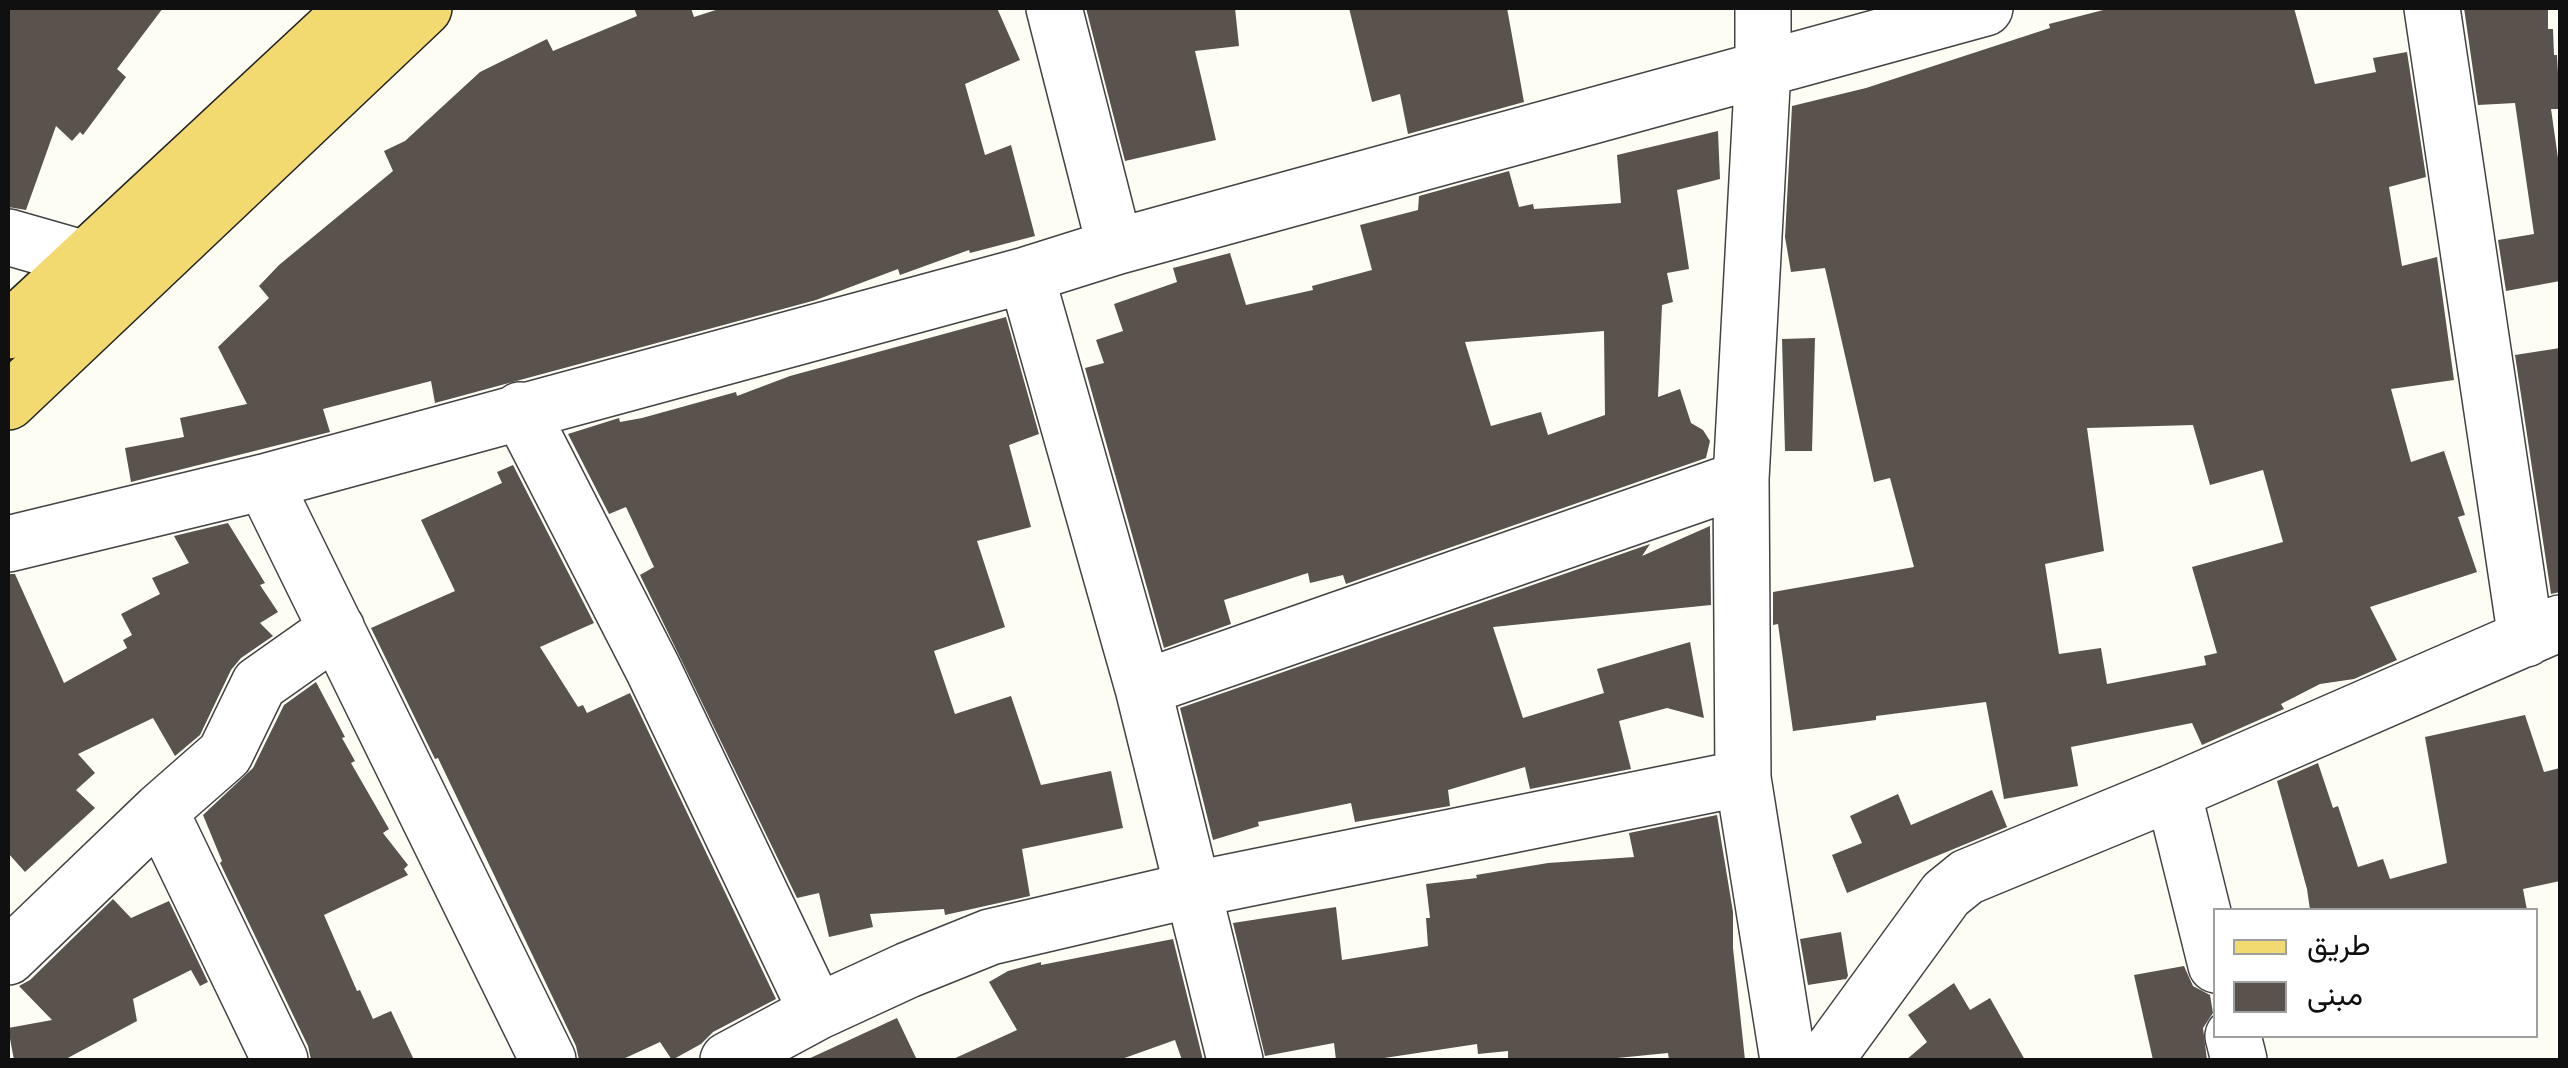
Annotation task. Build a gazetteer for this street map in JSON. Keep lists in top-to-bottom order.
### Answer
{
  "legend": ["طريق", "مبنى"]
}
